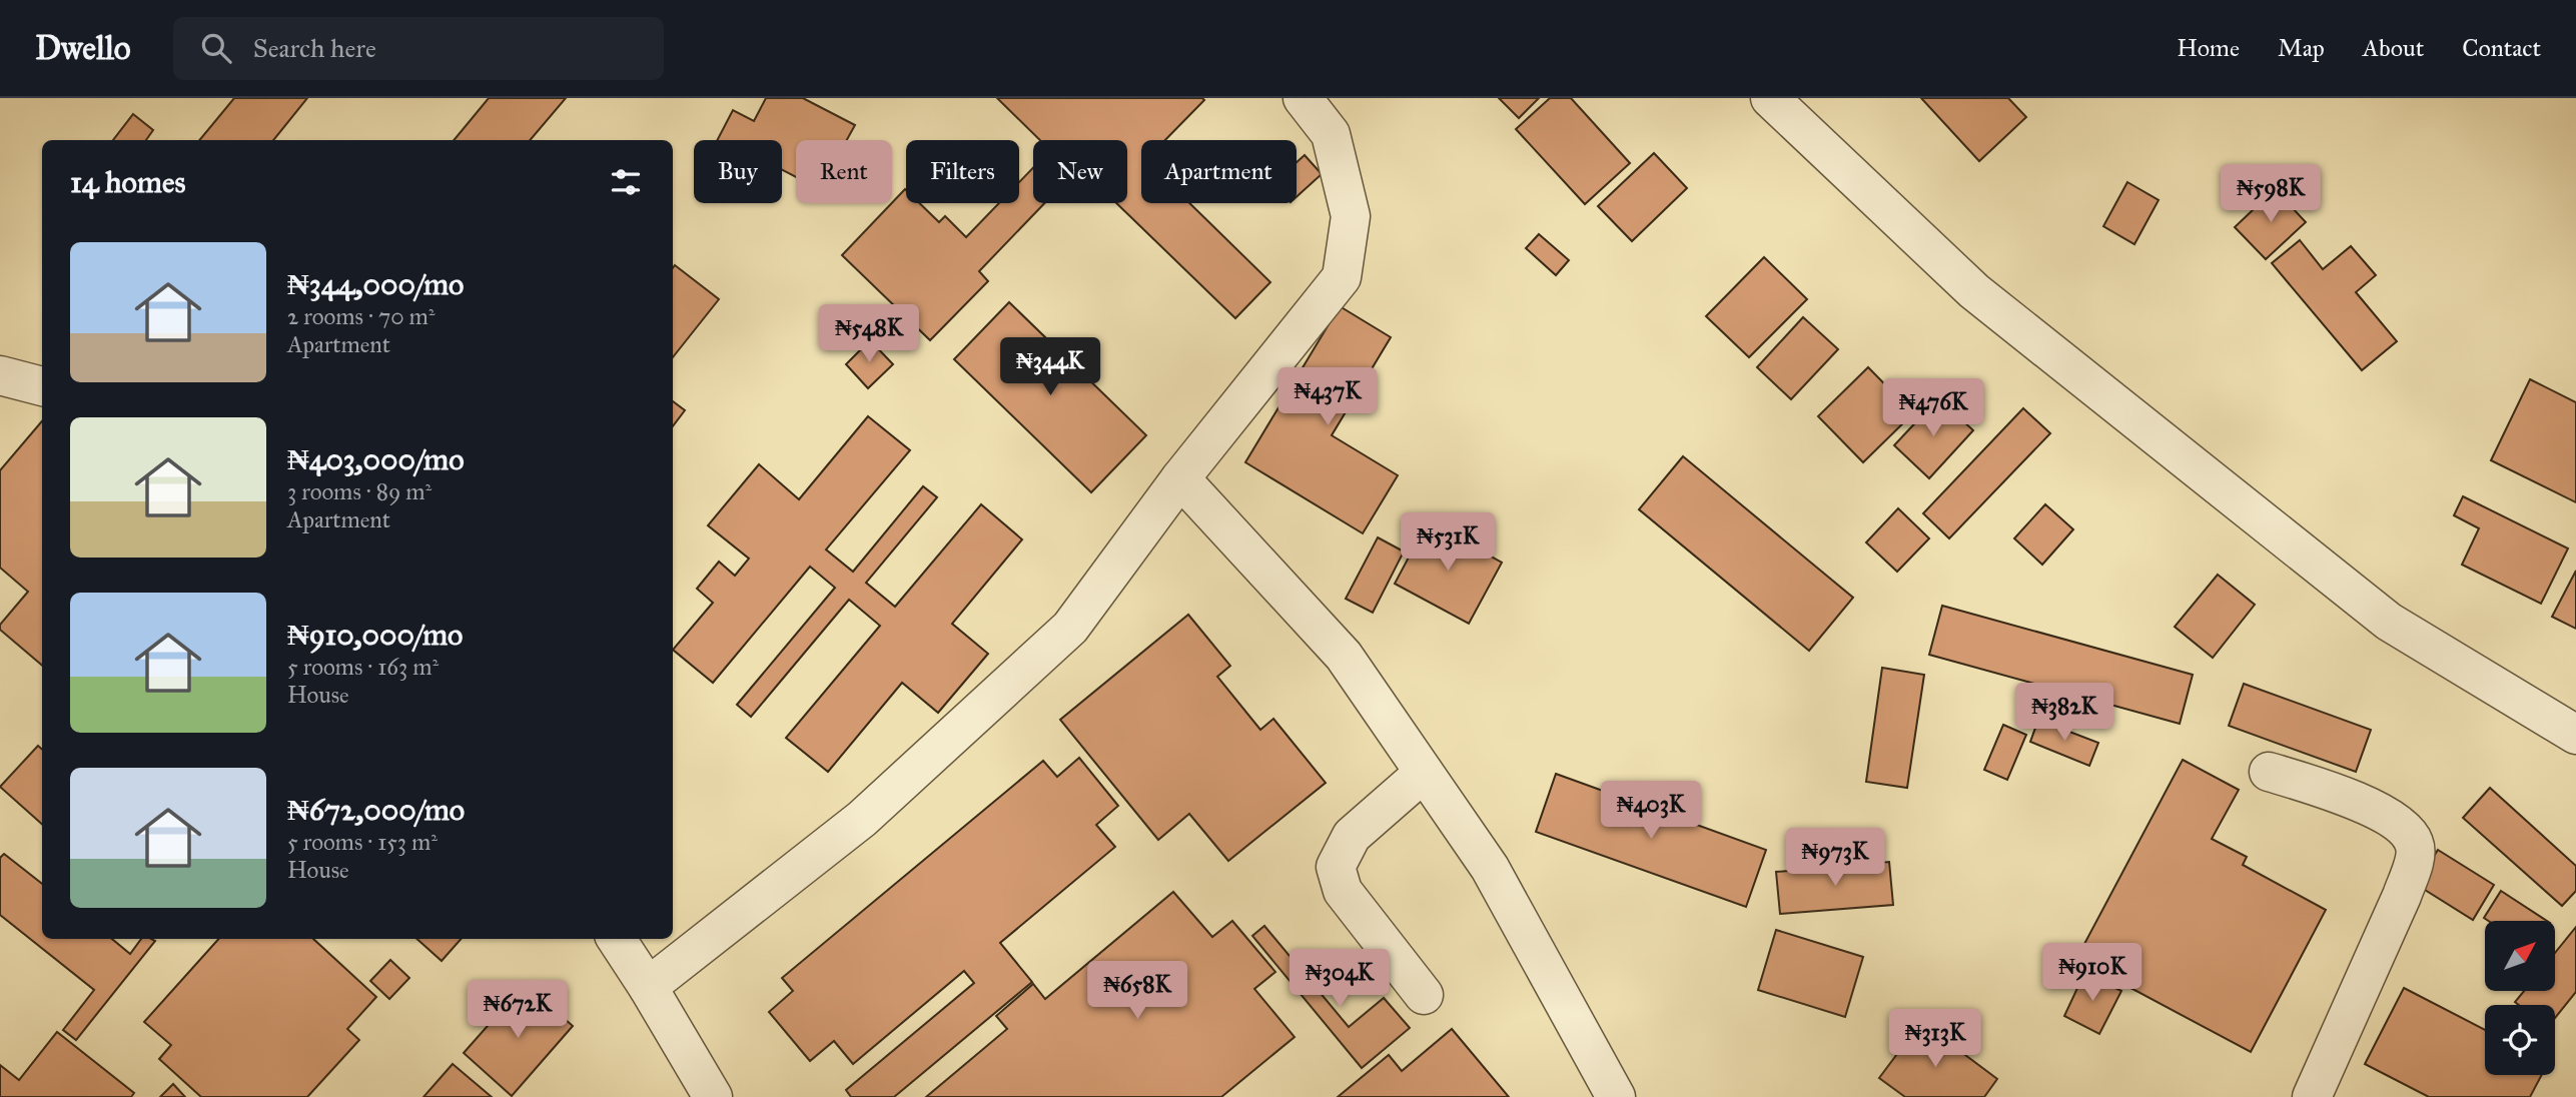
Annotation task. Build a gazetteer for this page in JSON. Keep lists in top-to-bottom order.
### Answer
{
  "north": "top right",
  "page": {
    "header": "Dwello",
    "search": "Search here",
    "nav": [
      "Home",
      "Map",
      "About",
      "Contact"
    ],
    "chip": [
      "Buy",
      "Rent",
      "Filters",
      "New",
      "Apartment"
    ],
    "heading": "14 homes",
    "price": [
      "₦598K",
      "₦548K",
      "₦344K",
      "₦437K",
      "₦476K",
      "₦531K",
      "₦382K",
      "₦403K",
      "₦973K",
      "₦910K",
      "₦304K",
      "₦658K",
      "₦672K",
      "₦313K"
    ],
    "list": [
      {
        "name": "₦344,000/mo",
        "note": "2 rooms · 70 m² · Apartment"
      },
      {
        "name": "₦403,000/mo",
        "note": "3 rooms · 89 m² · Apartment"
      },
      {
        "name": "₦910,000/mo",
        "note": "5 rooms · 163 m² · House"
      },
      {
        "name": "₦672,000/mo",
        "note": "5 rooms · 153 m² · House"
      }
    ]
  }
}
